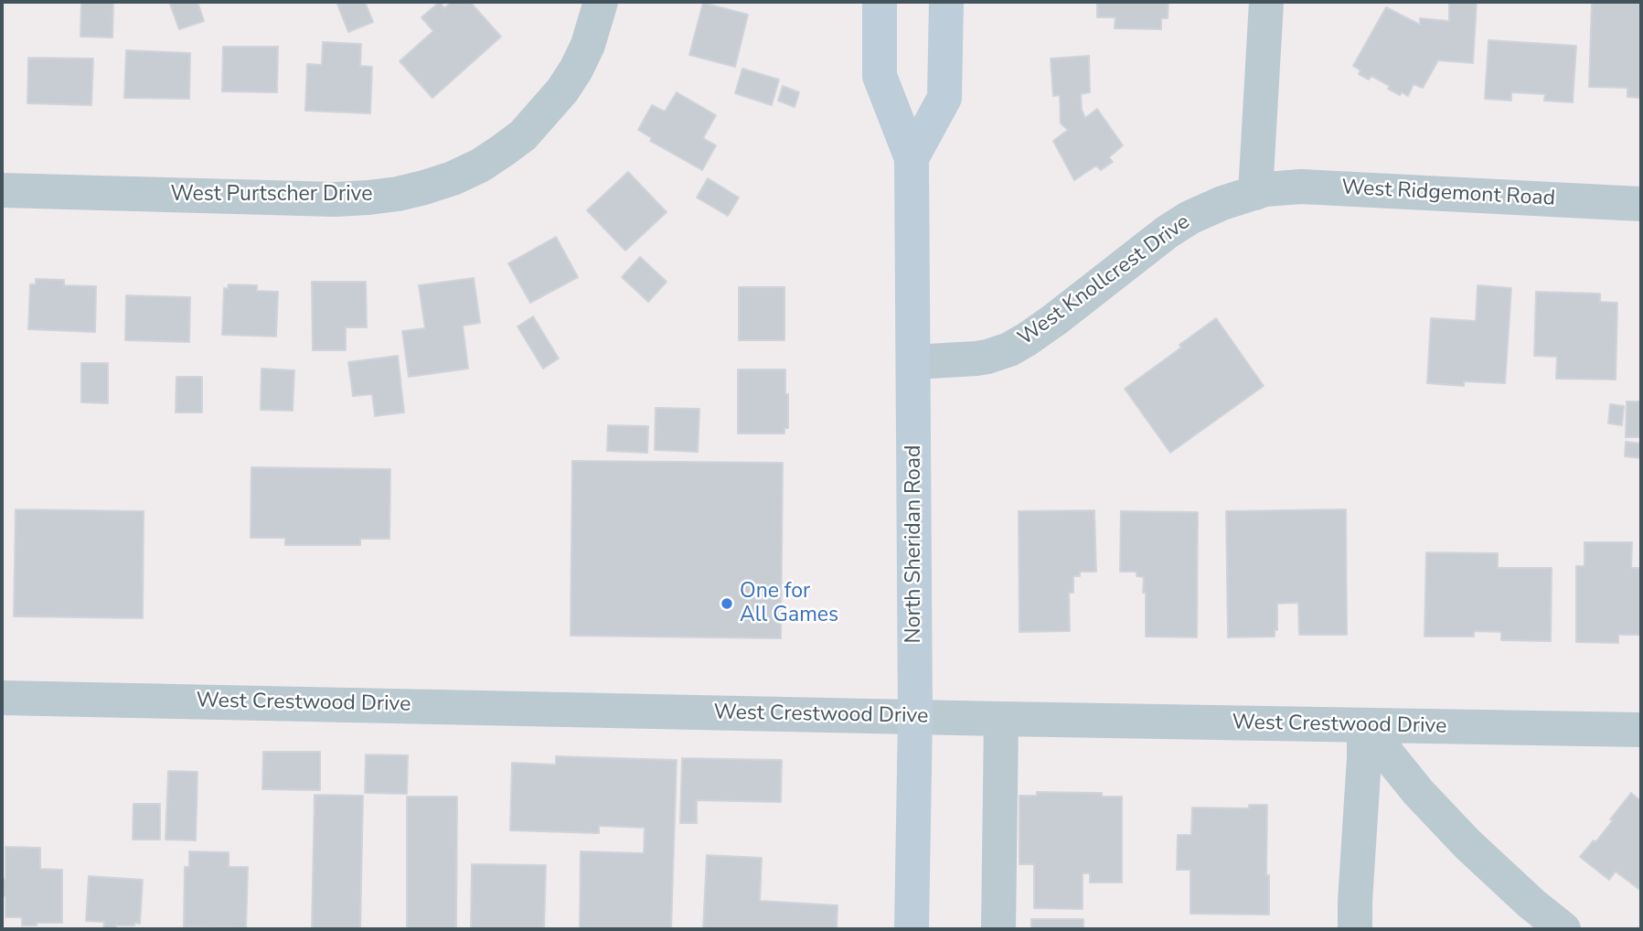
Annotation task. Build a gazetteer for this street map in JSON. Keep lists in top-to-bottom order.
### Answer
{
  "streets": {
    "main road": ["North Sheridan Road"],
    "street": [
      "West Ridgemont Road",
      "West Purtscher Drive",
      "West Knollcrest Drive",
      "West Crestwood Drive"
    ]
  },
  "crossings": [
    ["West Ridgemont Road", "West Knollcrest Drive"],
    ["West Knollcrest Drive", "North Sheridan Road"],
    ["North Sheridan Road", "West Crestwood Drive"]
  ],
  "places": ["One for All Games"]
}
